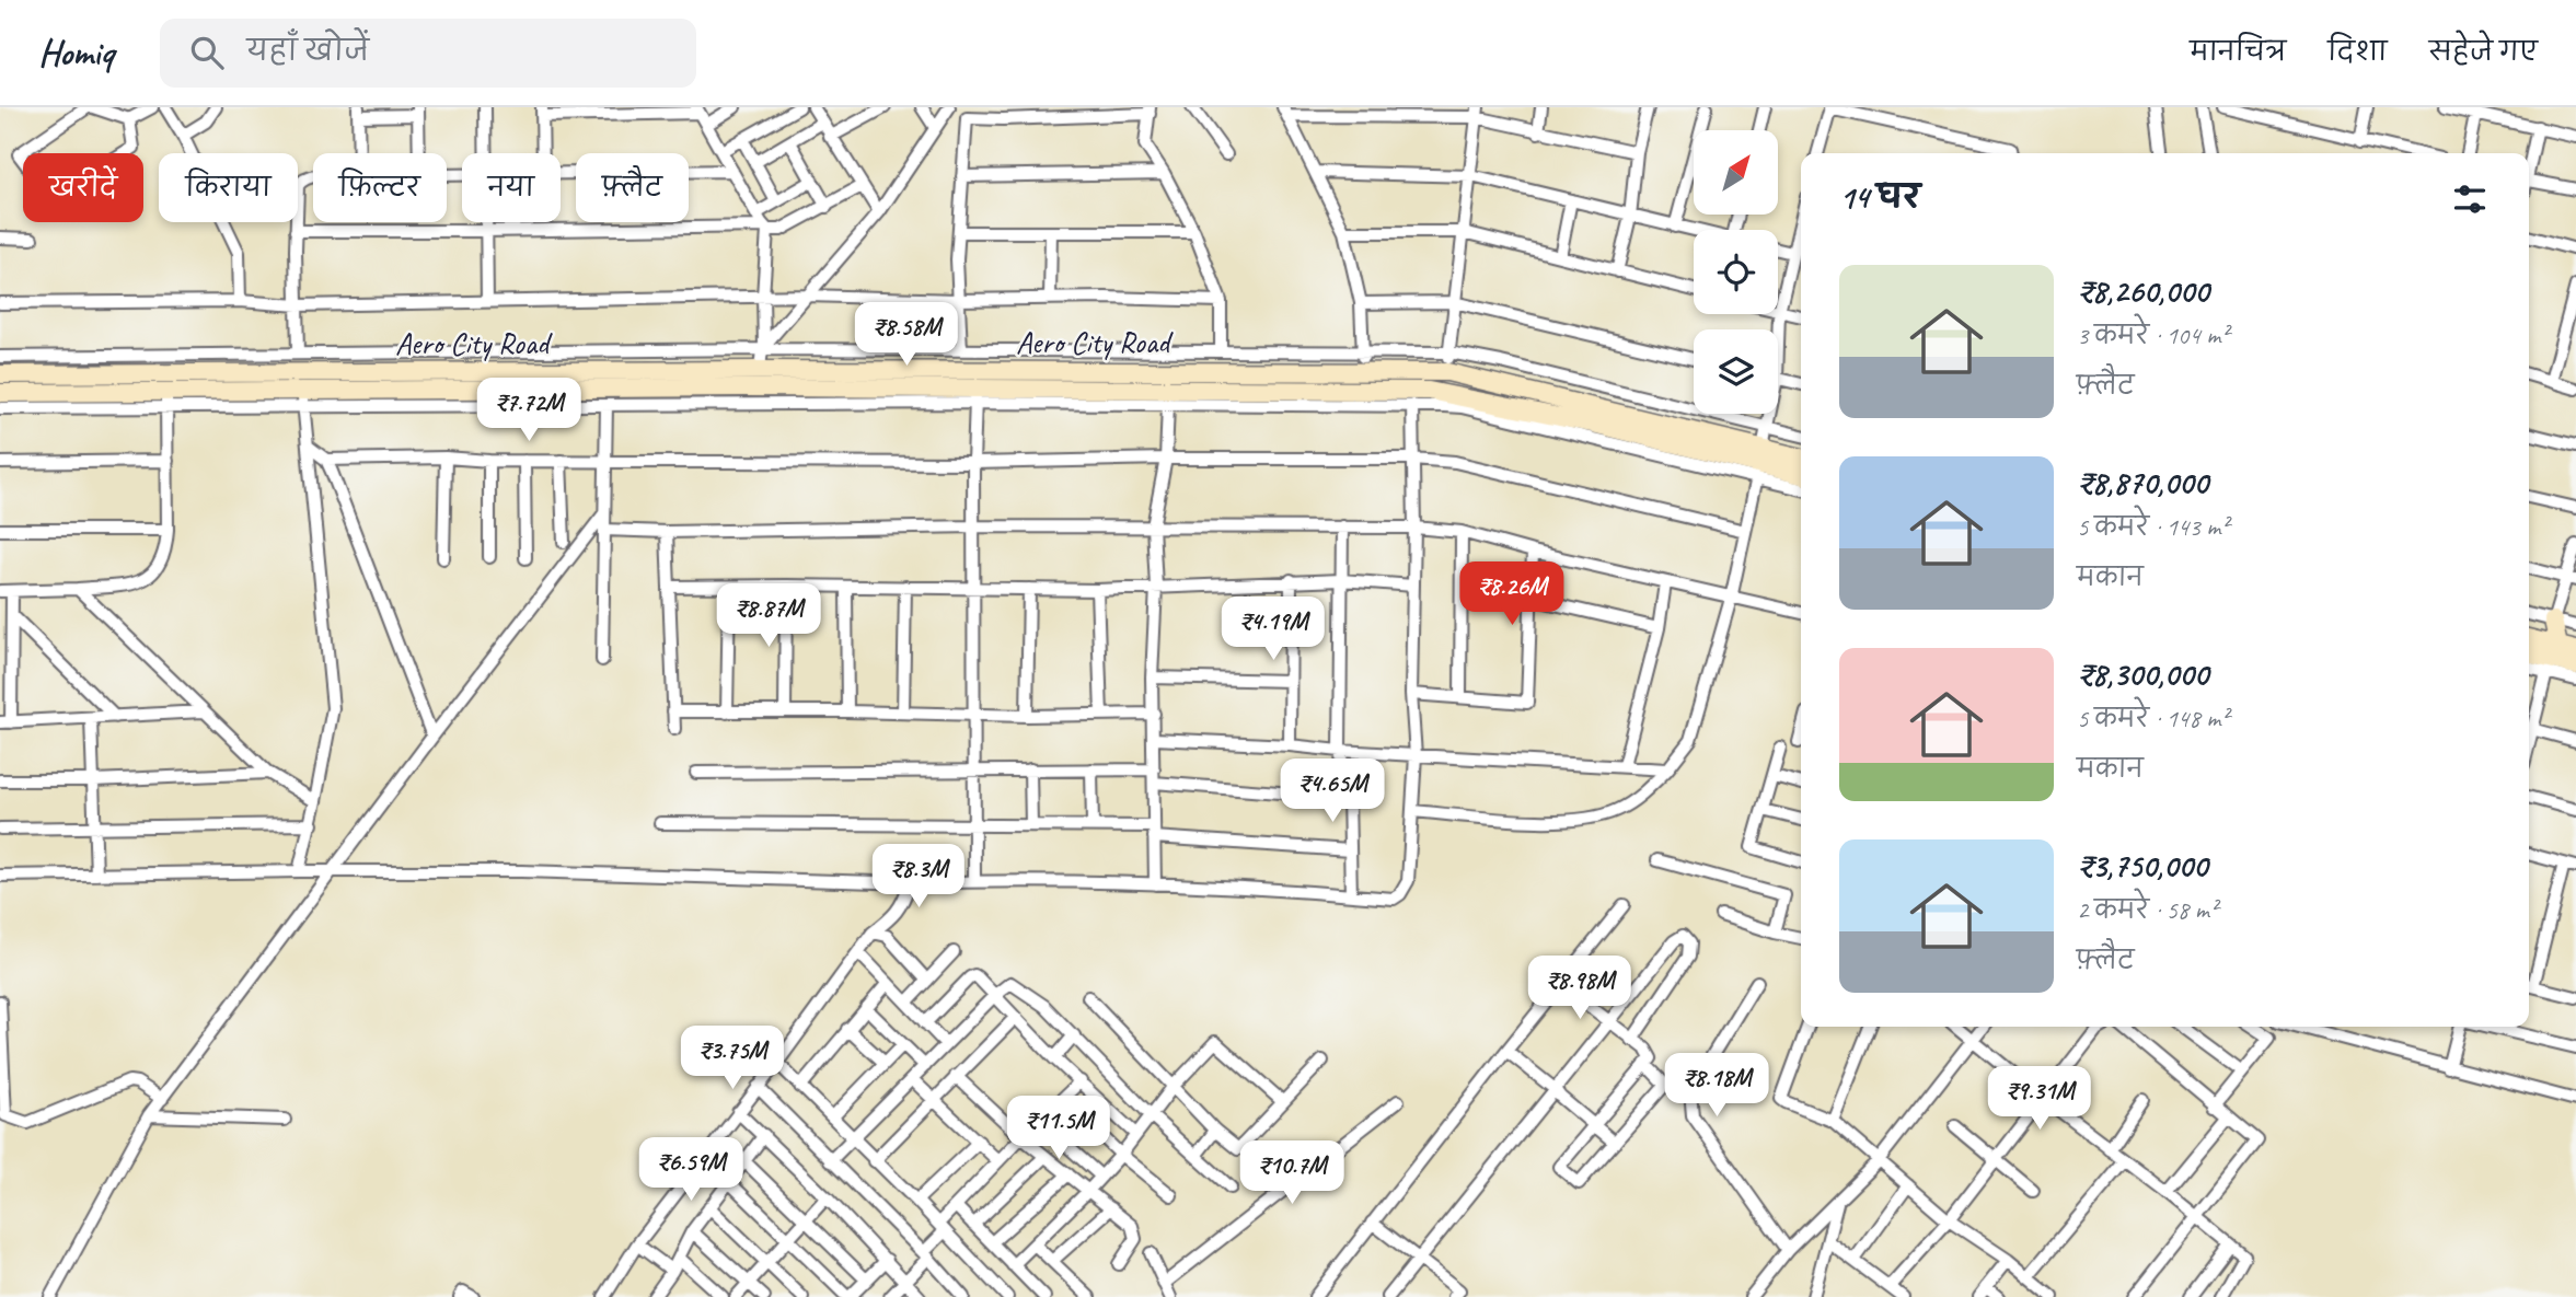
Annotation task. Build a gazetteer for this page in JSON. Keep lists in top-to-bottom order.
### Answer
{
  "streets": {
    "street": ["Aero City Road"]
  },
  "north": "top right",
  "page": {
    "header": "Homiq",
    "search": "यहाँ खोजें",
    "nav": ["मानचित्र", "दिशा", "सहेजे गए"],
    "chip": [
      "खरीदें",
      "किराया",
      "फ़िल्टर",
      "नया",
      "फ़्लैट"
    ],
    "heading": "14 घर",
    "list": [
      {
        "name": "₹8,260,000",
        "note": "3 कमरे · 104 m² · फ़्लैट"
      },
      {
        "name": "₹8,870,000",
        "note": "5 कमरे · 143 m² · मकान"
      },
      {
        "name": "₹8,300,000",
        "note": "5 कमरे · 148 m² · मकान"
      },
      {
        "name": "₹3,750,000",
        "note": "2 कमरे · 58 m² · फ़्लैट"
      }
    ],
    "price": [
      "₹8.58M",
      "₹7.72M",
      "₹8.26M",
      "₹8.87M",
      "₹4.19M",
      "₹4.65M",
      "₹8.3M",
      "₹8.98M",
      "₹3.75M",
      "₹8.18M",
      "₹9.31M",
      "₹11.5M",
      "₹6.59M",
      "₹10.7M"
    ]
  }
}
